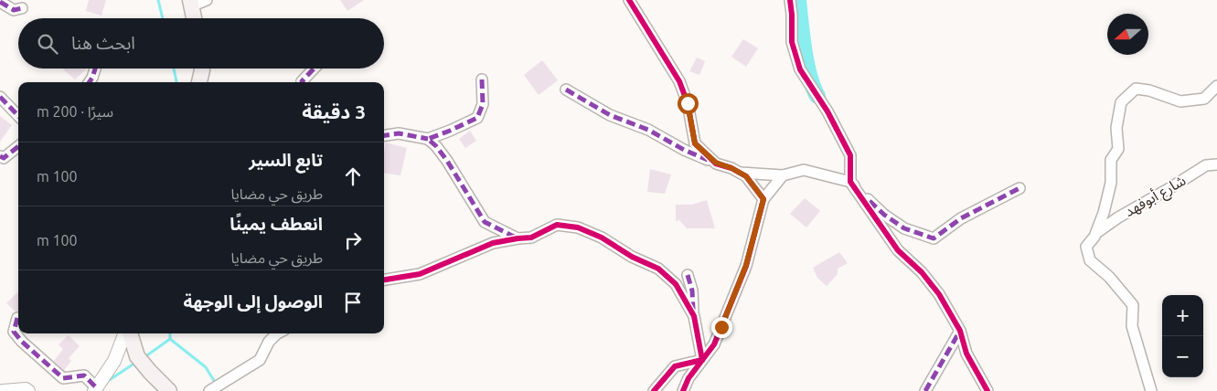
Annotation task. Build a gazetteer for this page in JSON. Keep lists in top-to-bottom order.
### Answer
{
  "streets": {
    "street": ["شارع أبوفهد"]
  },
  "north": "left",
  "page": {
    "search": "ابحث هنا",
    "heading": ["3 دقيقة", "سيرًا · 200 m"],
    "list": [
      ["تابع السير", "طريق حي مضايا", "100 m"],
      ["انعطف يمينًا", "طريق حي مضايا", "100 m"],
      "الوصول إلى الوجهة"
    ],
    "map_buttons": ["+", "−"]
  }
}
